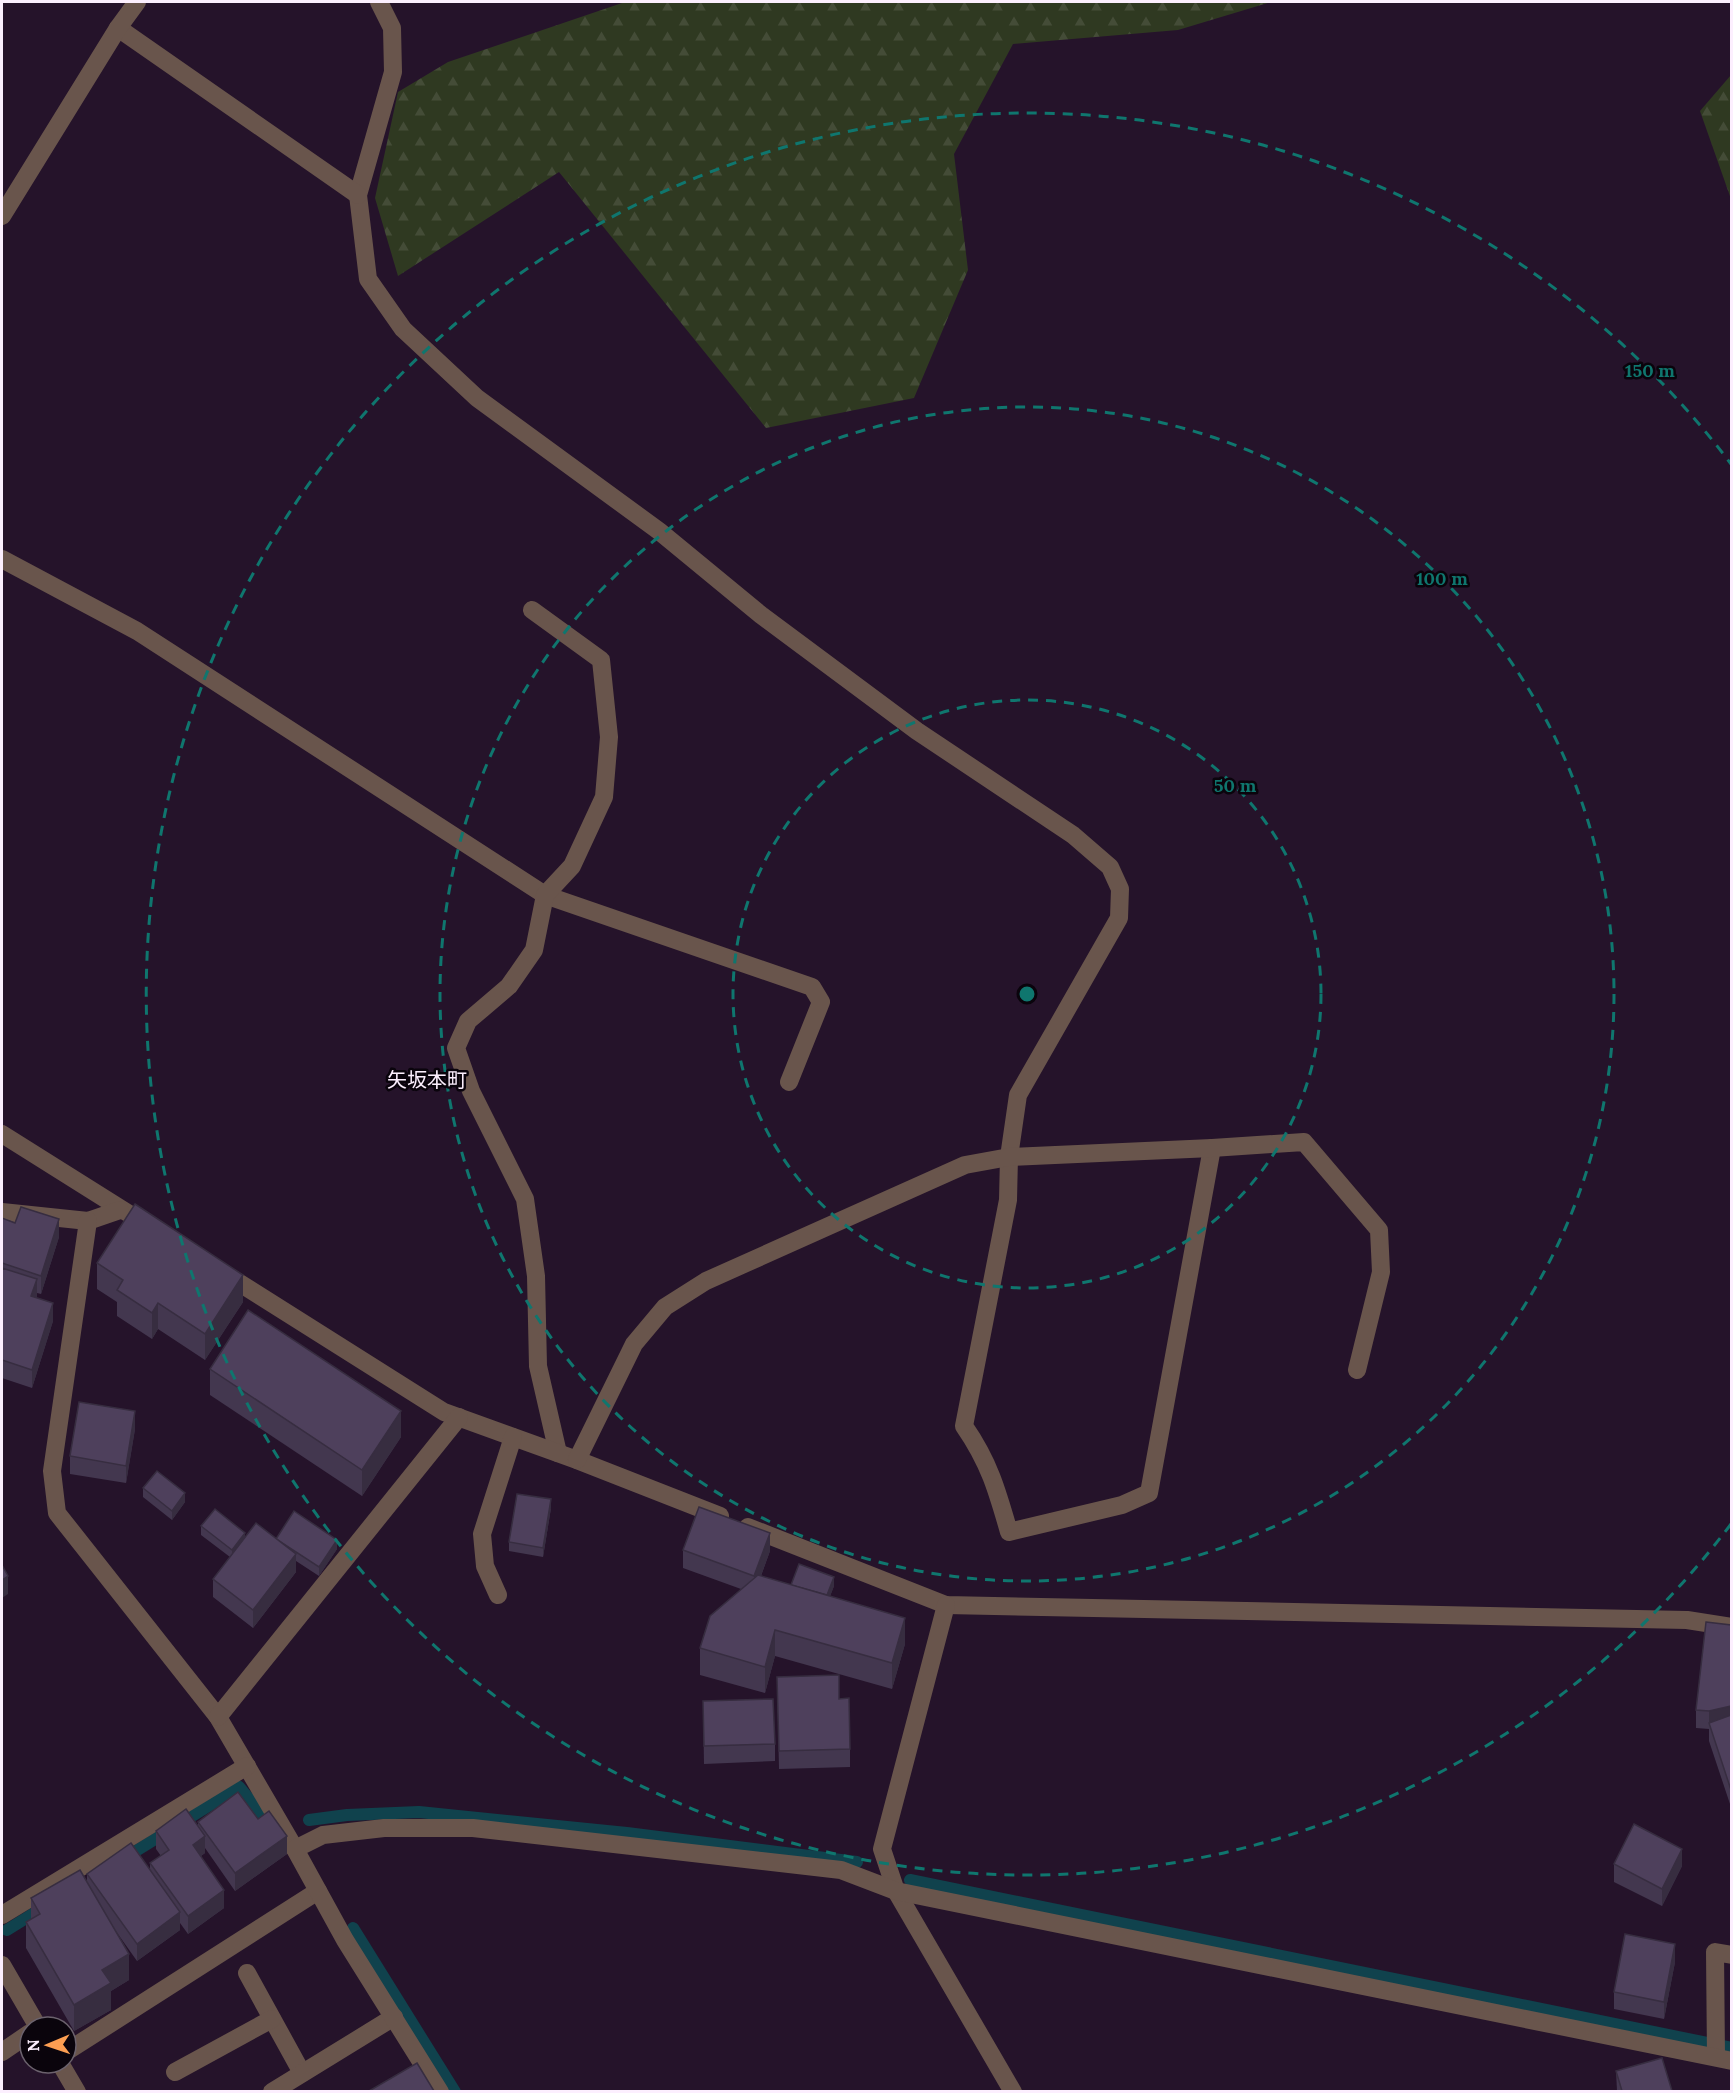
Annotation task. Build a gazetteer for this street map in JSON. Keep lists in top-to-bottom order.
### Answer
{
  "districts": ["矢坂本町"],
  "north": "left",
  "rings": ["150 m", "100 m", "50 m"]
}
